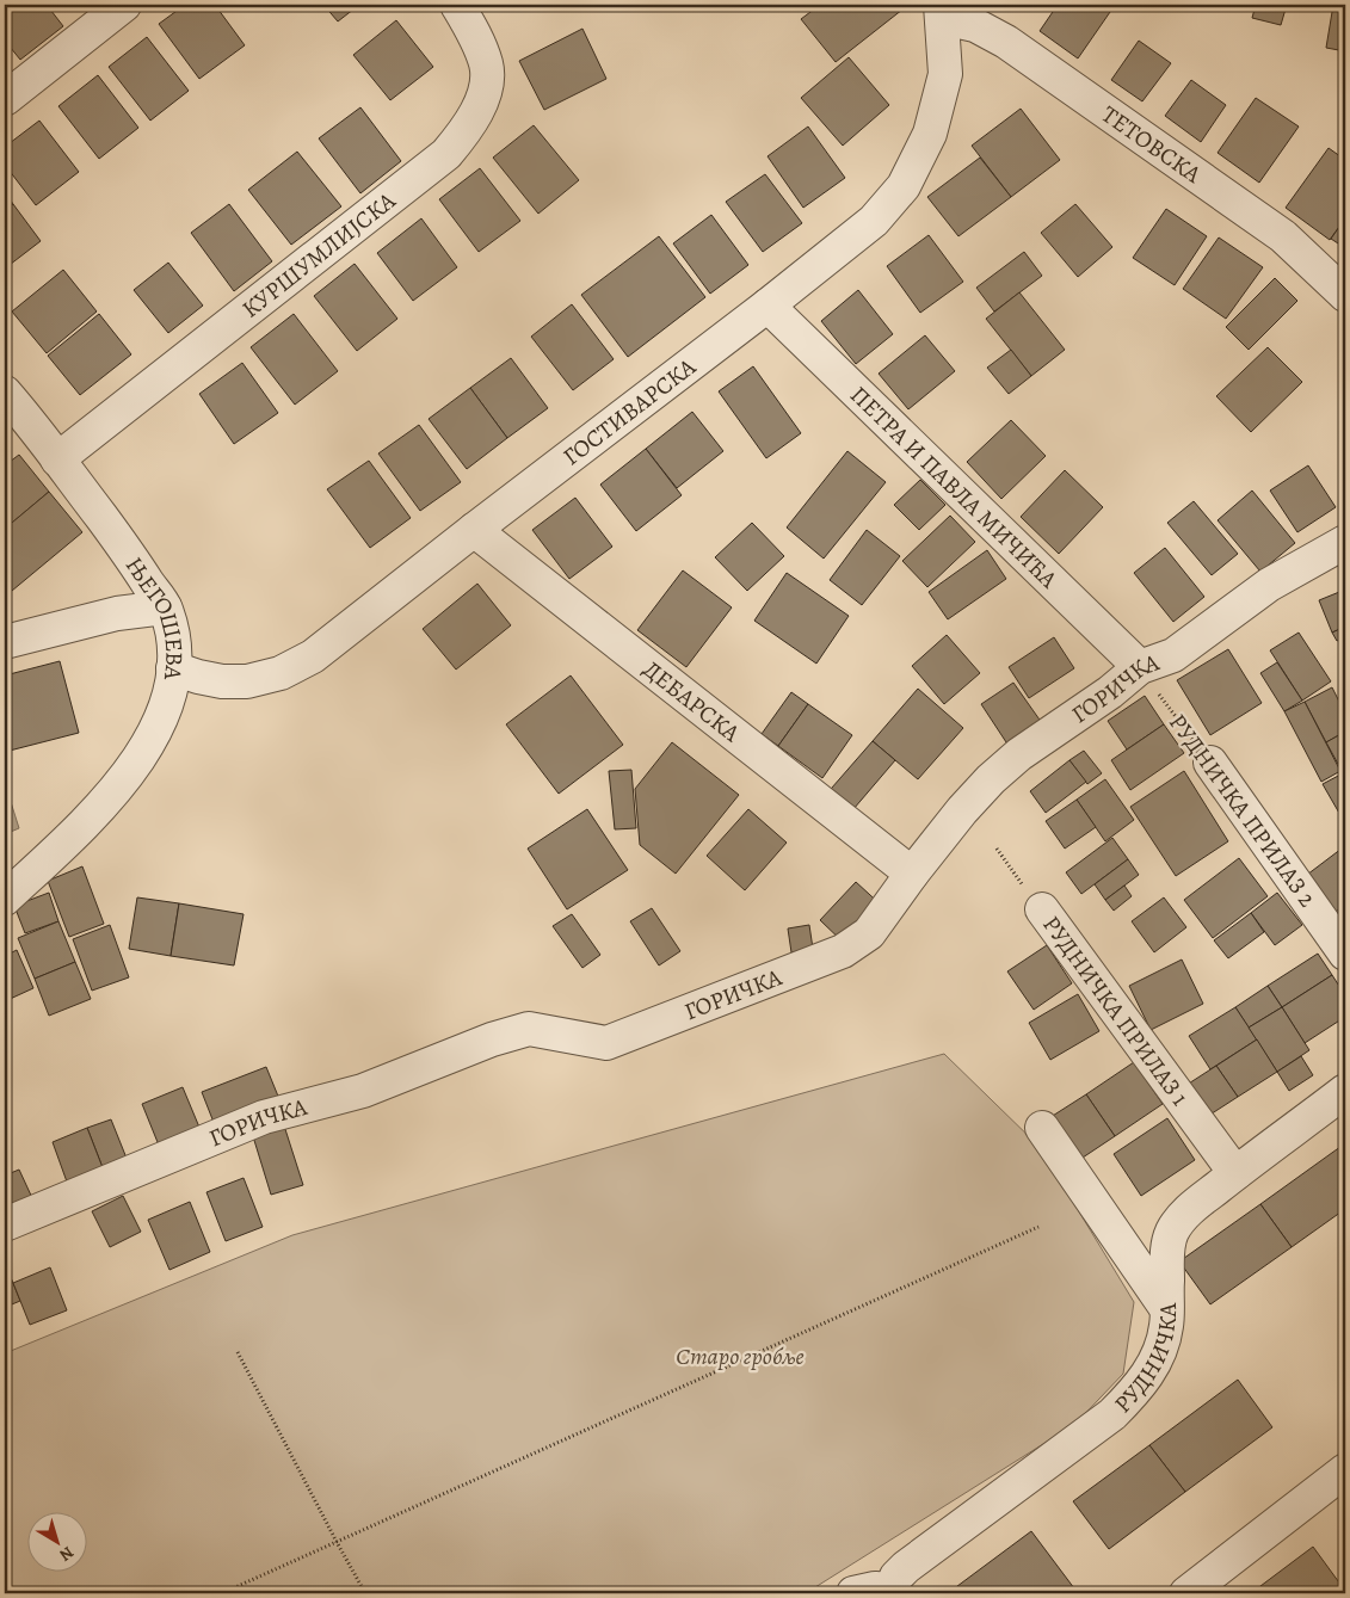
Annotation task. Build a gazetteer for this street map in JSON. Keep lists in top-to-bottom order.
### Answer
{
  "streets": {
    "street": [
      "ТЕТОВСКА",
      "КУРШУМЛИЈСКА",
      "ГОСТИВАРСКА",
      "ПЕТРА И ПАВЛА МИЧИЋА",
      "ЊЕГОШЕВА",
      "ГОРИЧКА",
      "ДЕБАРСКА",
      "РУДНИЧКА ПРИЛАЗ 2",
      "РУДНИЧКА ПРИЛАЗ 1",
      "РУДНИЧКА"
    ]
  },
  "crossings": [
    ["ТЕТОВСКА", "ГОСТИВАРСКА"],
    ["КУРШУМЛИЈСКА", "ЊЕГОШЕВА"],
    ["ГОСТИВАРСКА", "ПЕТРА И ПАВЛА МИЧИЋА"],
    ["ГОСТИВАРСКА", "ЊЕГОШЕВА"],
    ["ГОСТИВАРСКА", "ДЕБАРСКА"],
    ["ПЕТРА И ПАВЛА МИЧИЋА", "ГОРИЧКА"],
    ["ПЕТРА И ПАВЛА МИЧИЋА", "РУДНИЧКА ПРИЛАЗ 2"],
    ["ГОРИЧКА", "ДЕБАРСКА"],
    ["ГОРИЧКА", "РУДНИЧКА ПРИЛАЗ 2"],
    ["РУДНИЧКА ПРИЛАЗ 1", "РУДНИЧКА"]
  ],
  "parks": ["Старо гробље"],
  "north": "bottom right"
}
